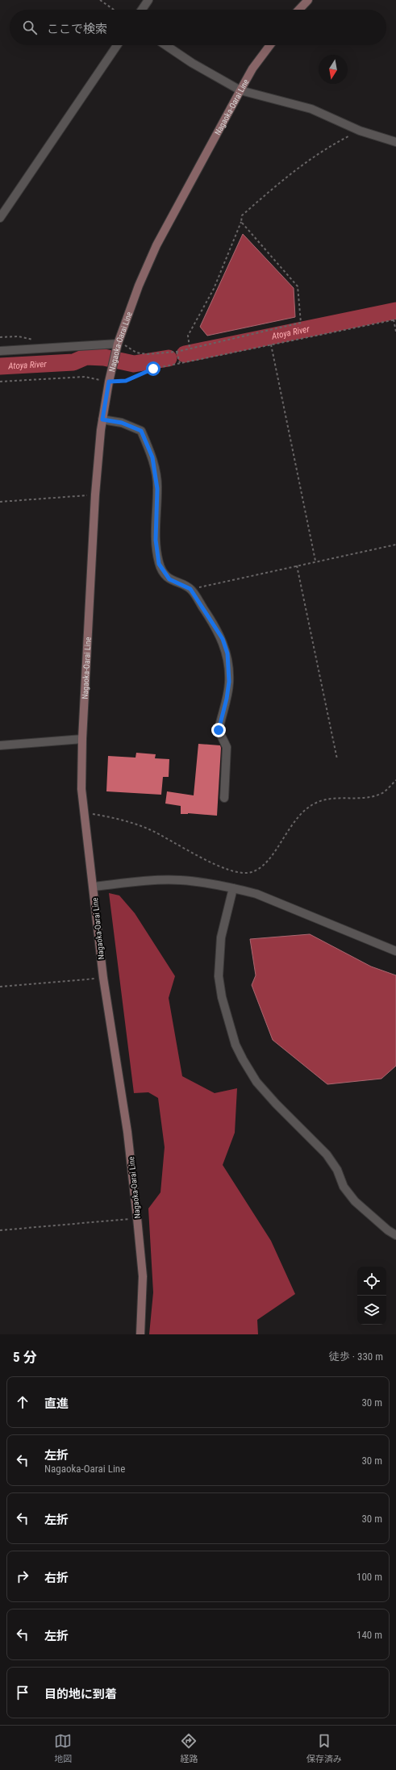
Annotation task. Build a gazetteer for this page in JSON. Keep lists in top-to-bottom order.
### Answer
{
  "streets": {
    "main road": ["Nagaoka-Oarai Line"]
  },
  "water": ["Atoya River"],
  "north": "bottom",
  "page": {
    "search": "ここで検索",
    "heading": ["5 分", "徒歩 · 330 m"],
    "list": [
      ["直進", "30 m"],
      ["左折", "Nagaoka-Oarai Line", "30 m"],
      ["左折", "30 m"],
      ["右折", "100 m"],
      ["左折", "140 m"],
      "目的地に到着"
    ],
    "nav": ["地図", "経路", "保存済み"]
  }
}
